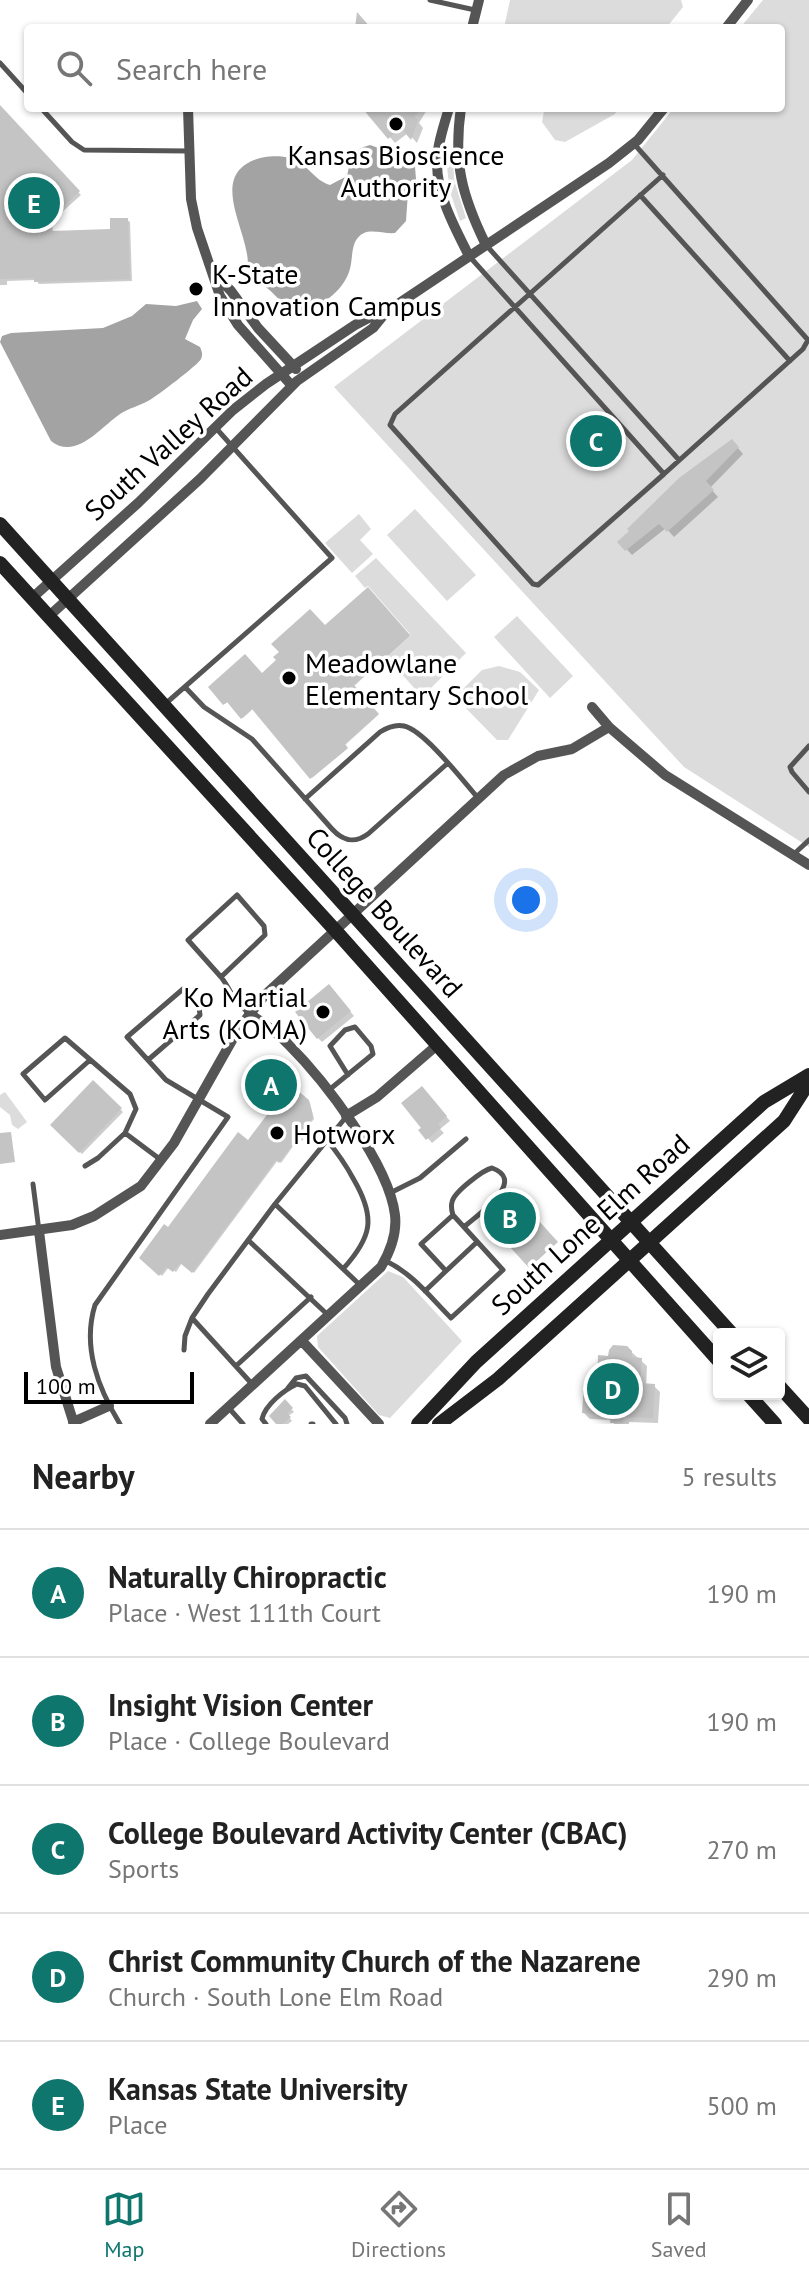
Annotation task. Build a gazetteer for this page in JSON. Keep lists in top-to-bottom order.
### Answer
{
  "streets": {
    "main road": ["College Boulevard", "South Lone Elm Road"],
    "street": ["South Valley Road"]
  },
  "crossings": [
    ["South Valley Road", "College Boulevard"],
    ["College Boulevard", "South Lone Elm Road"]
  ],
  "places": [
    "Kansas Bioscience Authority",
    "K-State Innovation Campus",
    "Meadowlane Elementary School",
    "Ko Martial Arts (KOMA)",
    "Hotworx"
  ],
  "scale_bar": "100 m",
  "page": {
    "search": "Search here",
    "pins": [
      "E",
      "C",
      "A",
      "B",
      "D"
    ],
    "scale": "100 m",
    "heading": ["Nearby", "5 results"],
    "list": [
      {
        "mark": "A",
        "name": "Naturally Chiropractic",
        "note": "Place · West 111th Court",
        "value": "190 m"
      },
      {
        "mark": "B",
        "name": "Insight Vision Center",
        "note": "Place · College Boulevard",
        "value": "190 m"
      },
      {
        "mark": "C",
        "name": "College Boulevard Activity Center (CBAC)",
        "note": "Sports",
        "value": "270 m"
      },
      {
        "mark": "D",
        "name": "Christ Community Church of the Nazarene",
        "note": "Church · South Lone Elm Road",
        "value": "290 m"
      },
      {
        "mark": "E",
        "name": "Kansas State University",
        "note": "Place",
        "value": "500 m"
      }
    ],
    "nav": ["Map", "Directions", "Saved"]
  }
}
